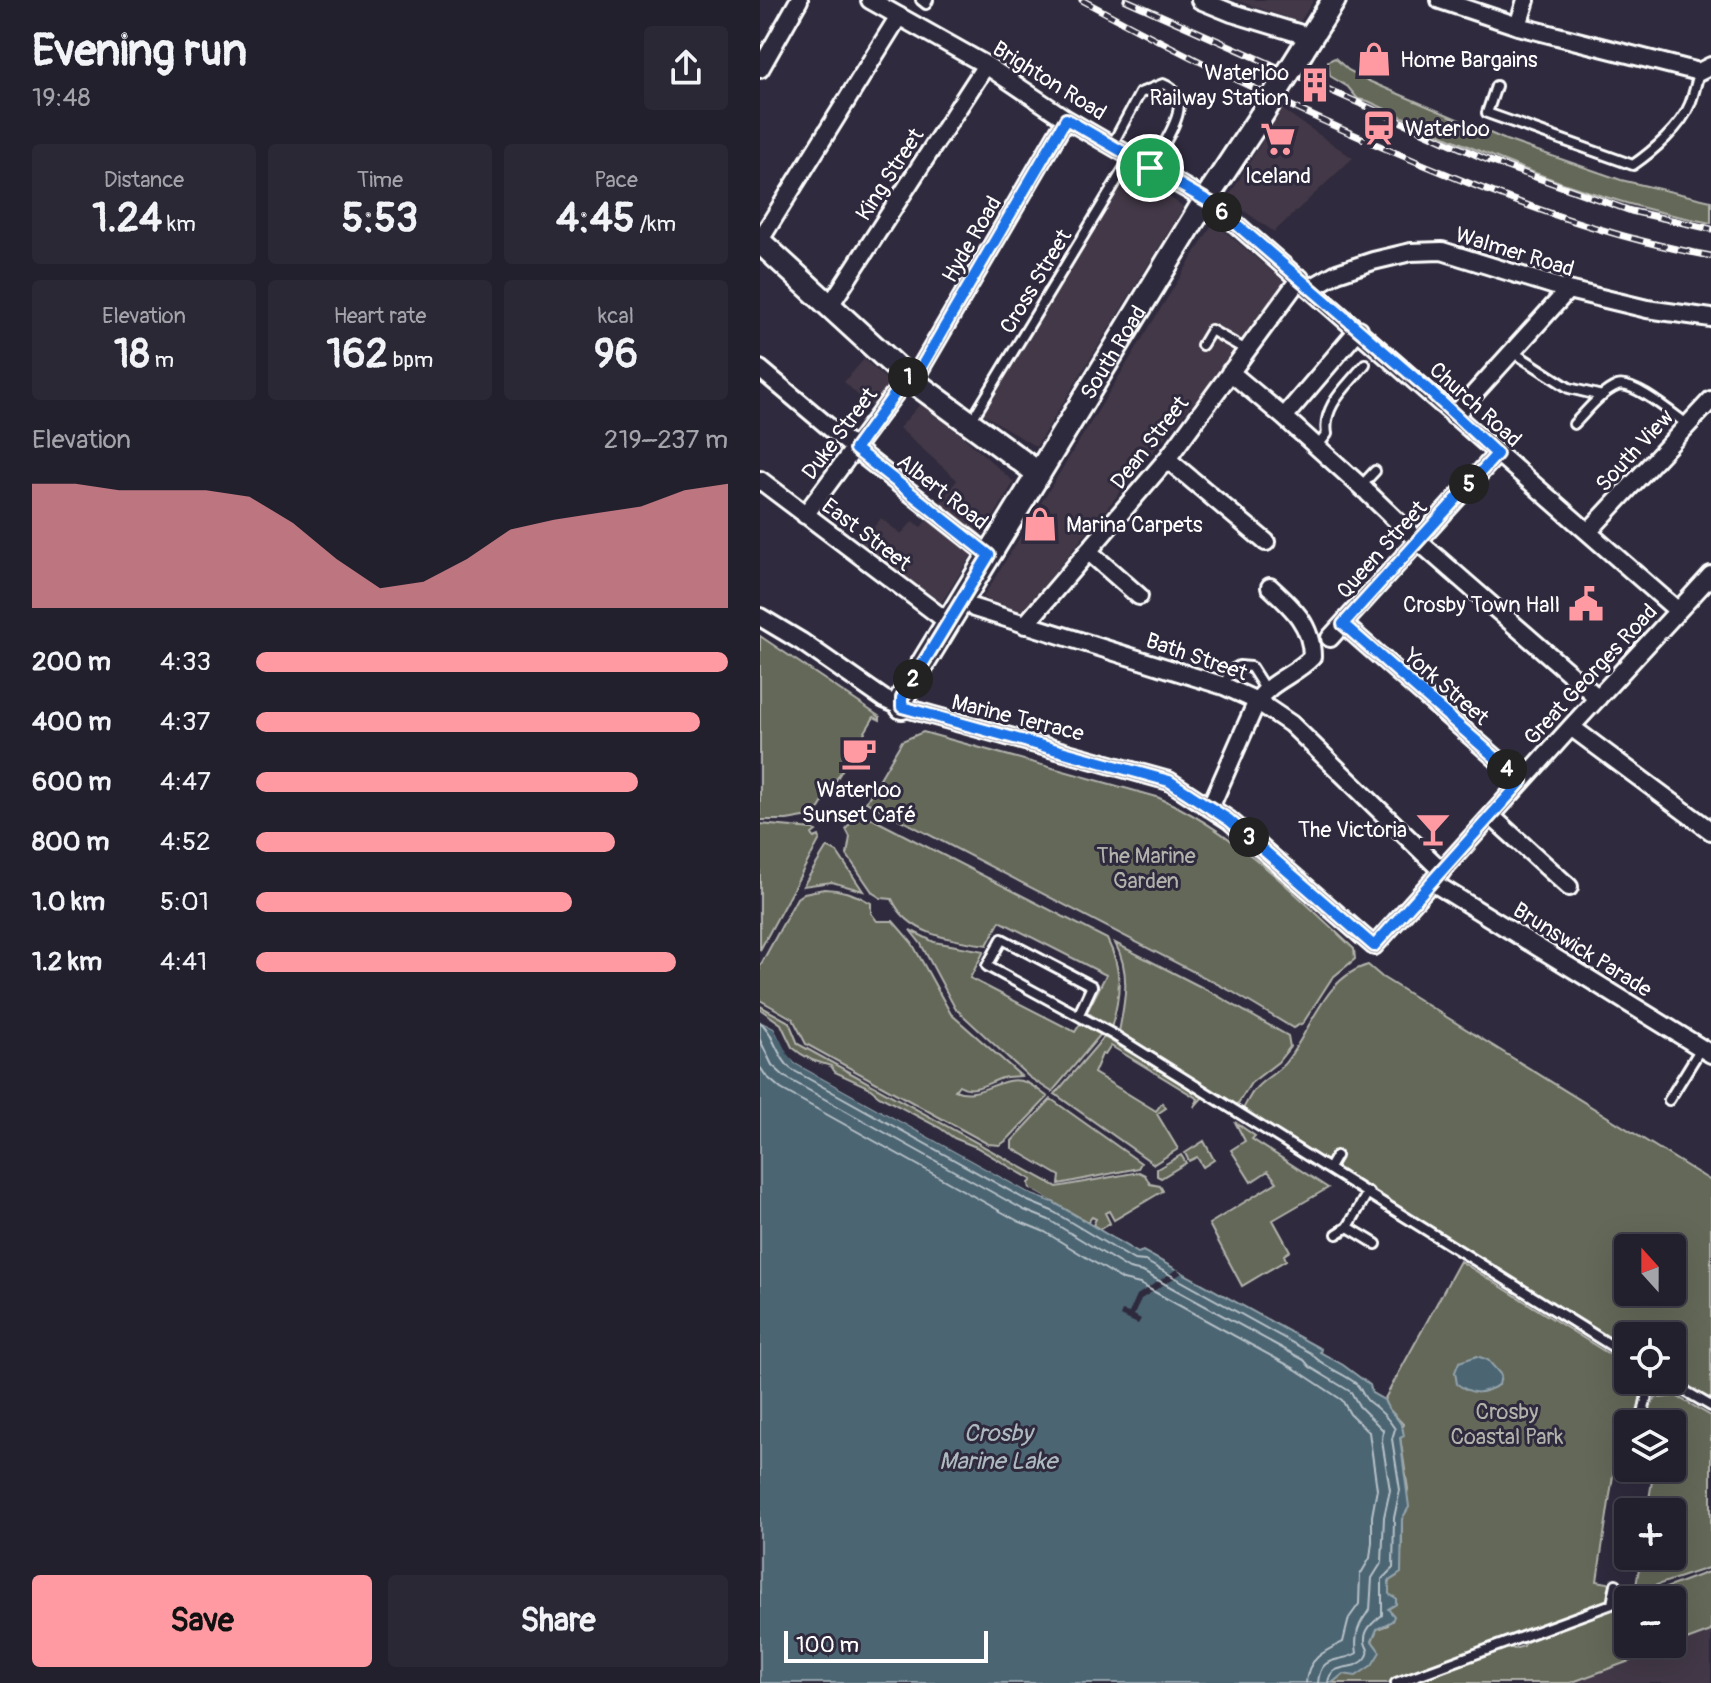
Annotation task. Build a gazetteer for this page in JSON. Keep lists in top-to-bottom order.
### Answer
{
  "streets": {
    "street": [
      "Brighton Road",
      "King Street",
      "Hyde Road",
      "Walmer Road",
      "South Road",
      "Church Road",
      "Duke Street",
      "Dean Street",
      "South View",
      "Albert Road",
      "East Street",
      "Queen Street",
      "Bath Street",
      "Great Georges Road",
      "York Street",
      "Marine Terrace",
      "Brunswick Parade"
    ],
    "lane": ["Cross Street"]
  },
  "crossings": [
    ["Brighton Road", "King Street"],
    ["Brighton Road", "Hyde Road"],
    ["Brighton Road", "Cross Street"],
    ["Brighton Road", "South Road"],
    ["Brighton Road", "Church Road"],
    ["Hyde Road", "Duke Street"],
    ["Walmer Road", "Church Road"],
    ["Walmer Road", "Dean Street"],
    ["South Road", "Church Road"],
    ["South Road", "Albert Road"],
    ["South Road", "East Street"],
    ["South Road", "Marine Terrace"],
    ["Church Road", "Dean Street"],
    ["Church Road", "South View"],
    ["Church Road", "Queen Street"],
    ["Church Road", "Great Georges Road"],
    ["Duke Street", "Albert Road"],
    ["Duke Street", "East Street"],
    ["Dean Street", "Bath Street"],
    ["Queen Street", "York Street"],
    ["Bath Street", "Great Georges Road"],
    ["Bath Street", "Brunswick Parade"],
    ["Great Georges Road", "York Street"],
    ["Great Georges Road", "Marine Terrace"],
    ["Great Georges Road", "Brunswick Parade"]
  ],
  "water": ["Crosby Marine Lake"],
  "parks": ["The Marine Garden", "Crosby Coastal Park"],
  "places": {
    "shop": ["Home Bargains", "Marina Carpets"],
    "building": ["Waterloo Railway Station"],
    "station": ["Waterloo"],
    "supermarket": ["Iceland"],
    "public building": ["Crosby Town Hall"],
    "cafe": ["Waterloo Sunset Café"],
    "bar": ["The Victoria"]
  },
  "scale_bar": "100 m",
  "north": "top",
  "page": {
    "heading": ["Evening run", "19:48"],
    "stats": [
      ["Distance", "1.24 km"],
      ["Time", "5:53"],
      ["Pace", "4:45 /km"],
      ["Elevation", "18 m"],
      ["Heart rate", "162 bpm"],
      ["kcal", "96"]
    ],
    "pins": [
      "6",
      "1",
      "5",
      "2",
      "4",
      "3"
    ],
    "chart": ["Elevation", "219–237 m"],
    "list": [
      {
        "name": "200 m",
        "note": "4:33"
      },
      {
        "name": "400 m",
        "note": "4:37"
      },
      {
        "name": "600 m",
        "note": "4:47"
      },
      {
        "name": "800 m",
        "note": "4:52"
      },
      {
        "name": "1.0 km",
        "note": "5:01"
      },
      {
        "name": "1.2 km",
        "note": "4:41"
      }
    ],
    "map_buttons": ["+", "−"],
    "buttons": ["Save", "Share"],
    "scale": "100 m"
  }
}
